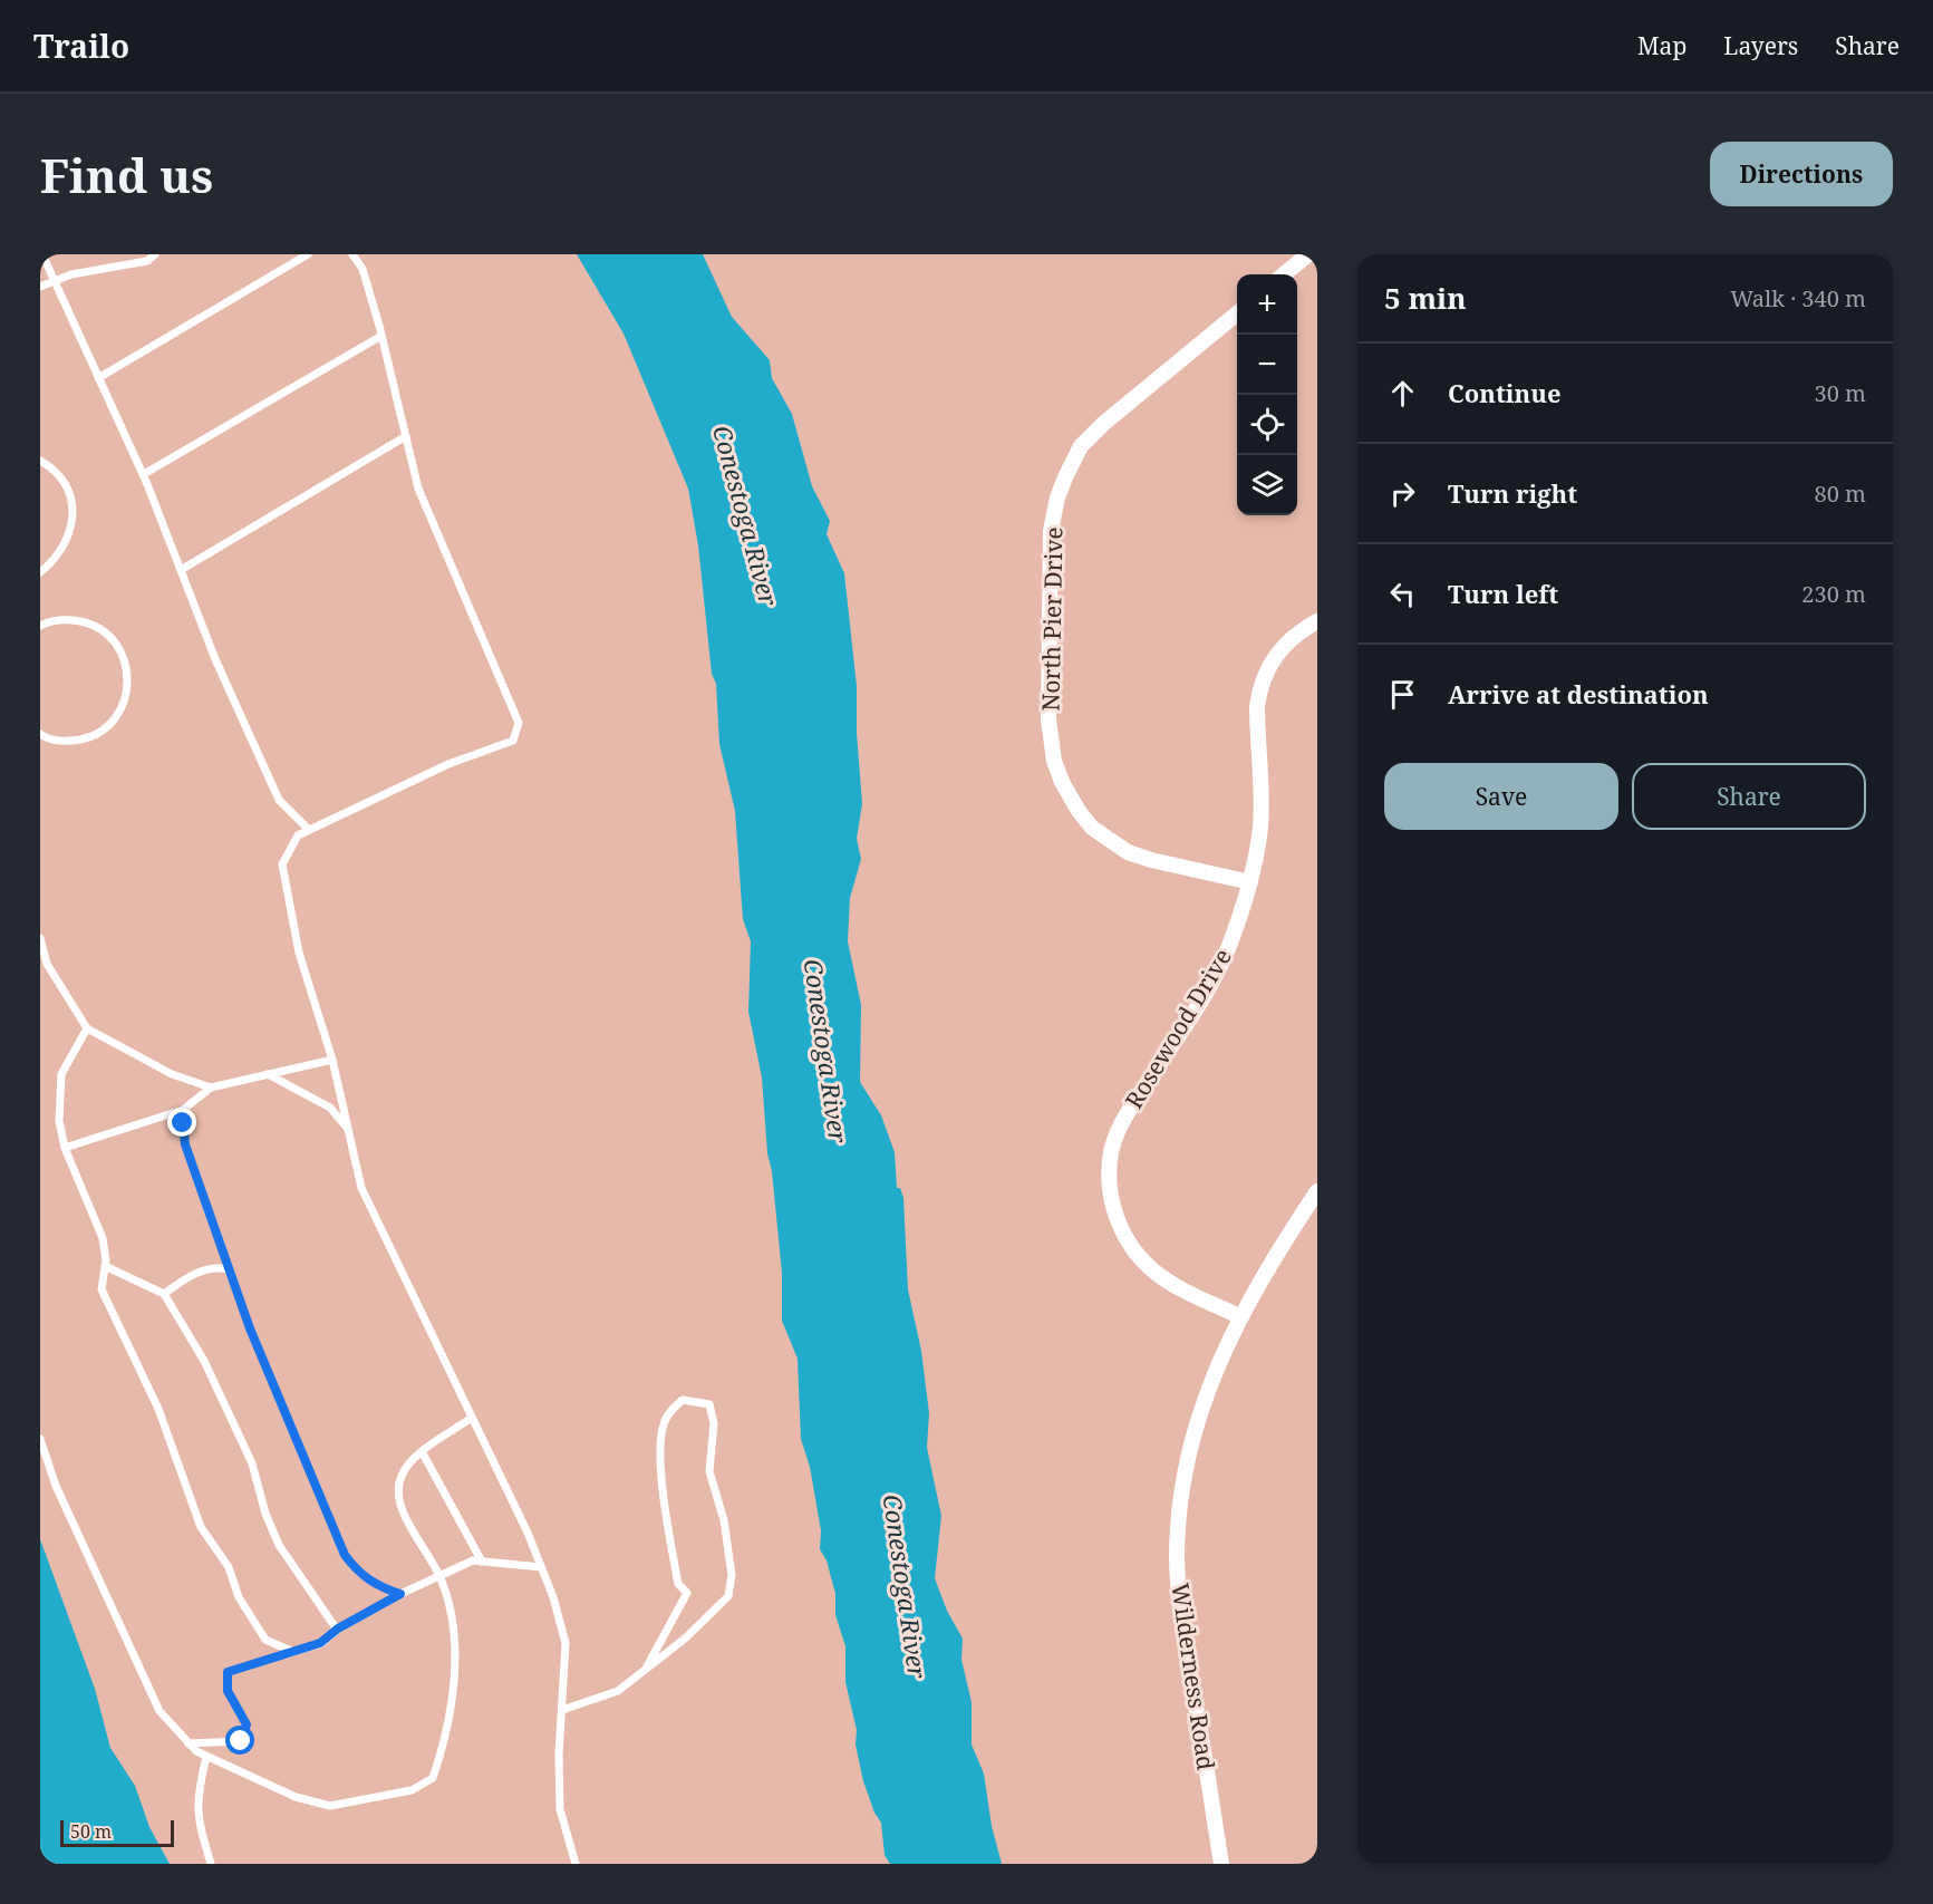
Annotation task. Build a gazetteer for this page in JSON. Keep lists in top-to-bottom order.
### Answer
{
  "streets": {
    "street": ["North Pier Drive", "Rosewood Drive", "Wilderness Road"]
  },
  "crossings": [
    ["North Pier Drive", "Rosewood Drive"],
    ["Rosewood Drive", "Wilderness Road"]
  ],
  "water": ["Conestoga River"],
  "scale_bar": "50 m",
  "page": {
    "header": "Trailo",
    "nav": ["Map", "Layers", "Share"],
    "buttons": [
      "Directions",
      ["Save", "Share"]
    ],
    "title": "Find us",
    "heading": ["5 min", "Walk · 340 m"],
    "map_buttons": ["+", "−"],
    "list": [
      ["Continue", "30 m"],
      ["Turn right", "80 m"],
      ["Turn left", "230 m"],
      "Arrive at destination"
    ],
    "scale": "50 m"
  }
}
